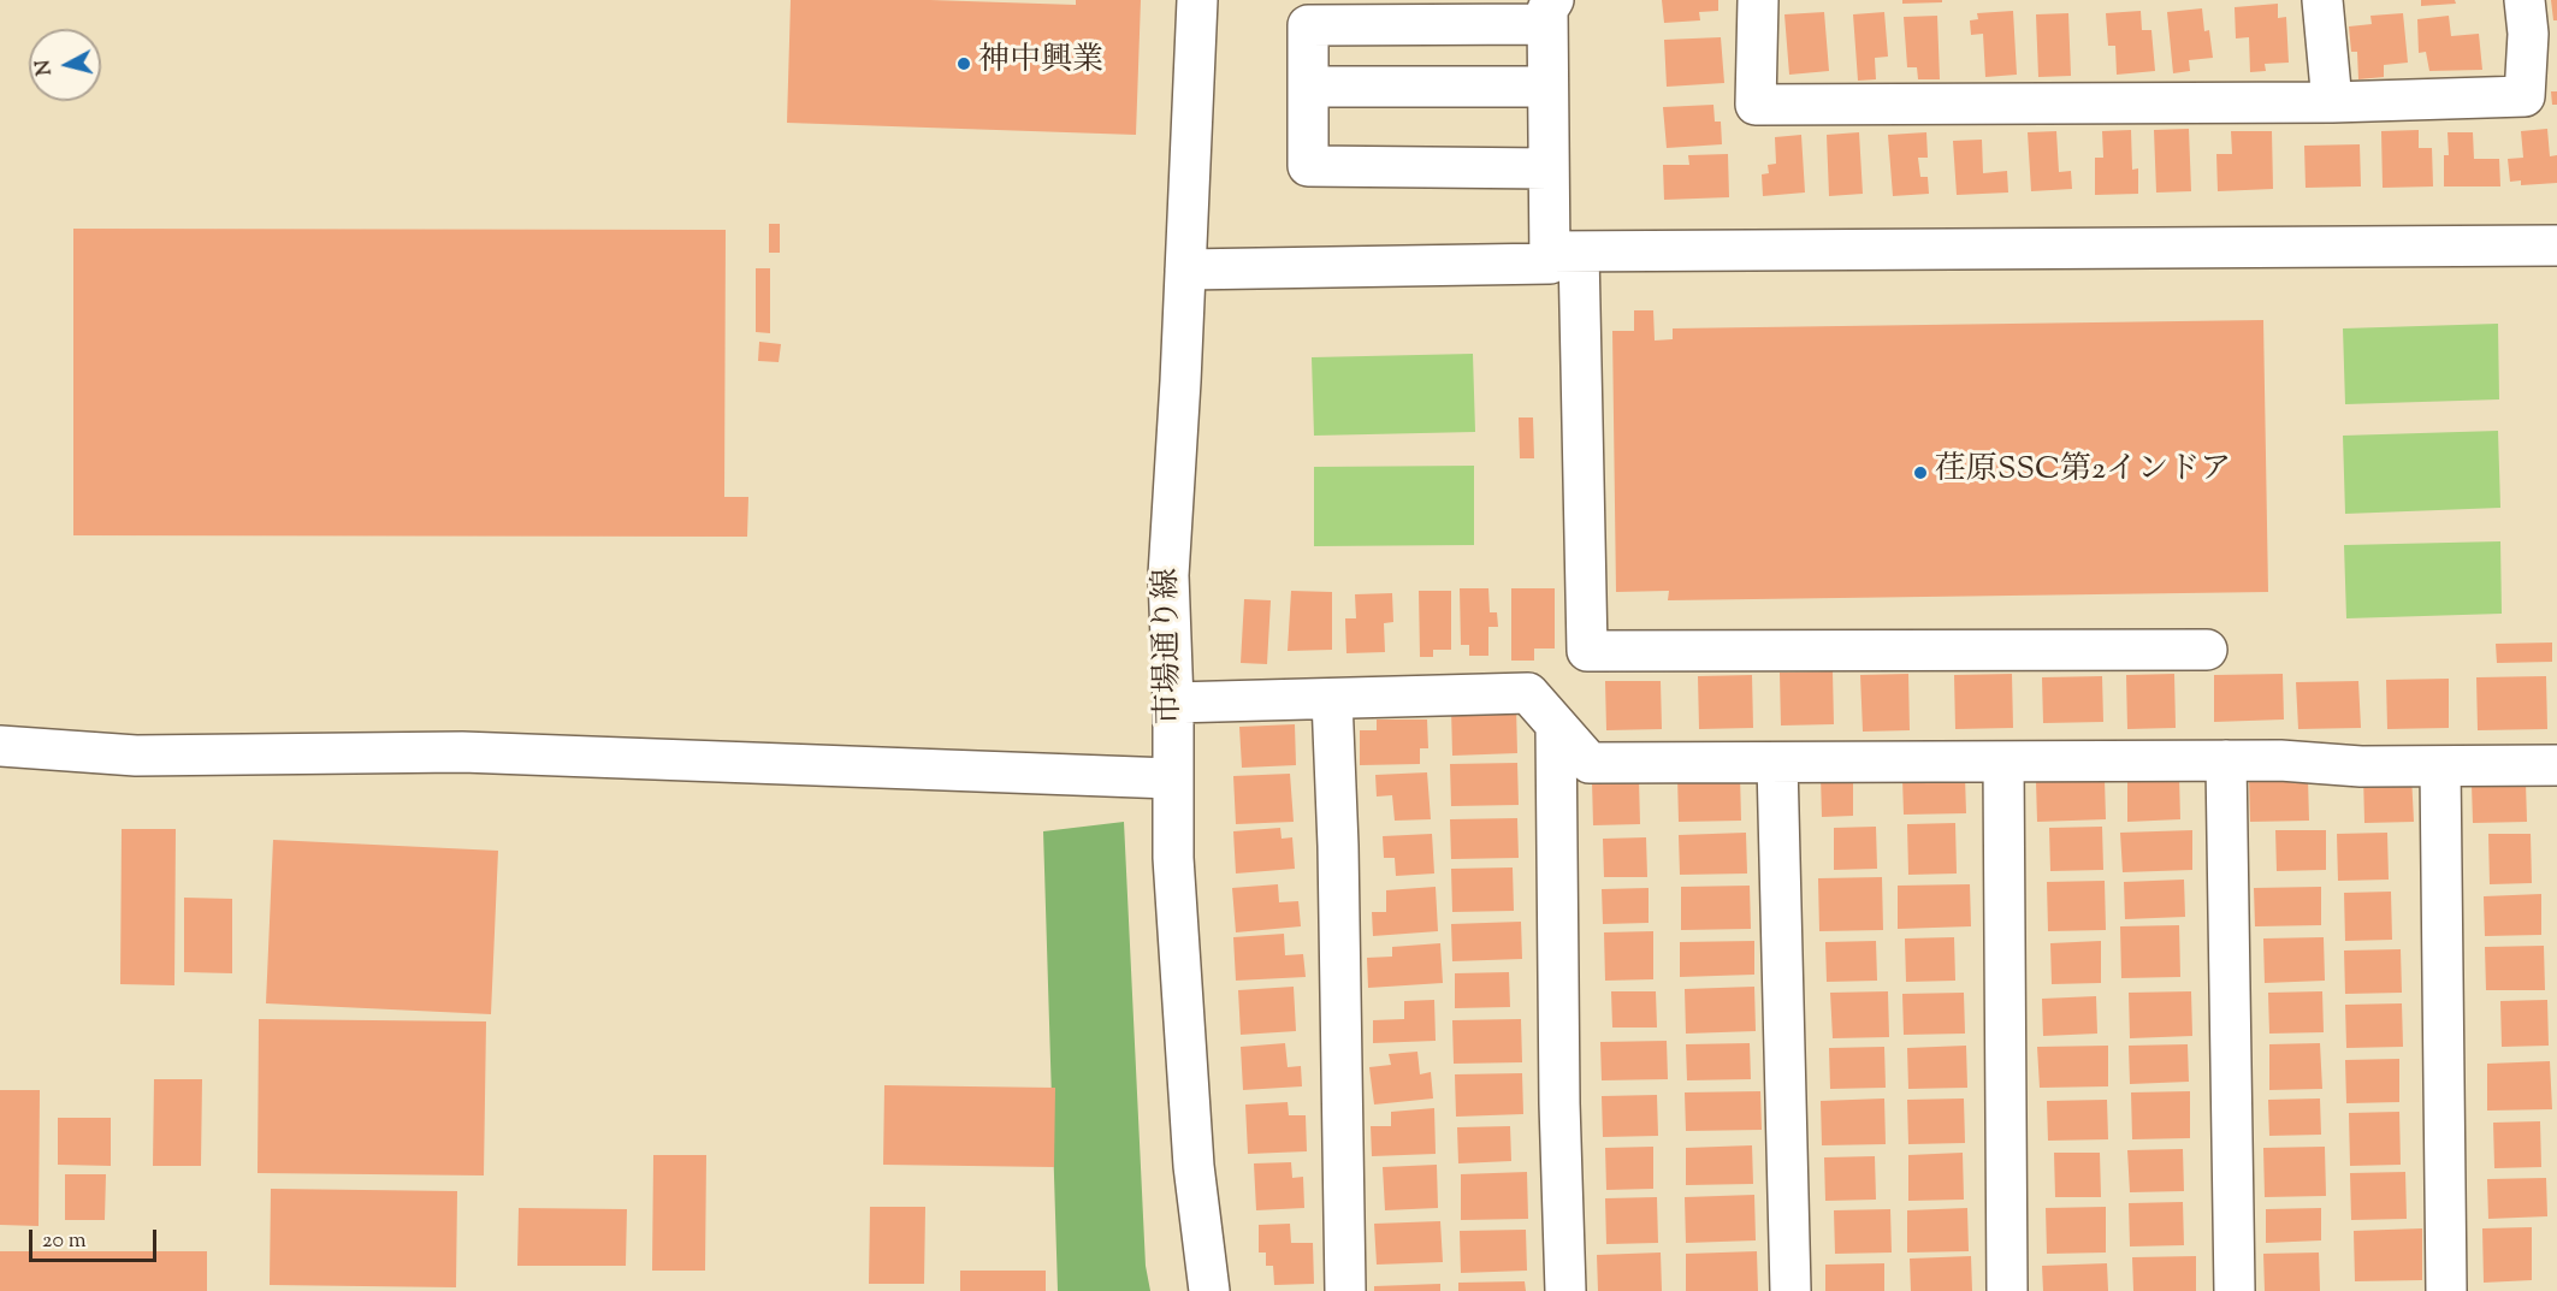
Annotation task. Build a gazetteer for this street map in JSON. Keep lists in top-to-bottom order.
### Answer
{
  "streets": {
    "street": ["市場通り線"]
  },
  "places": ["神中興業", "荏原SSC第2インドア"],
  "scale_bar": "20 m",
  "north": "left"
}
